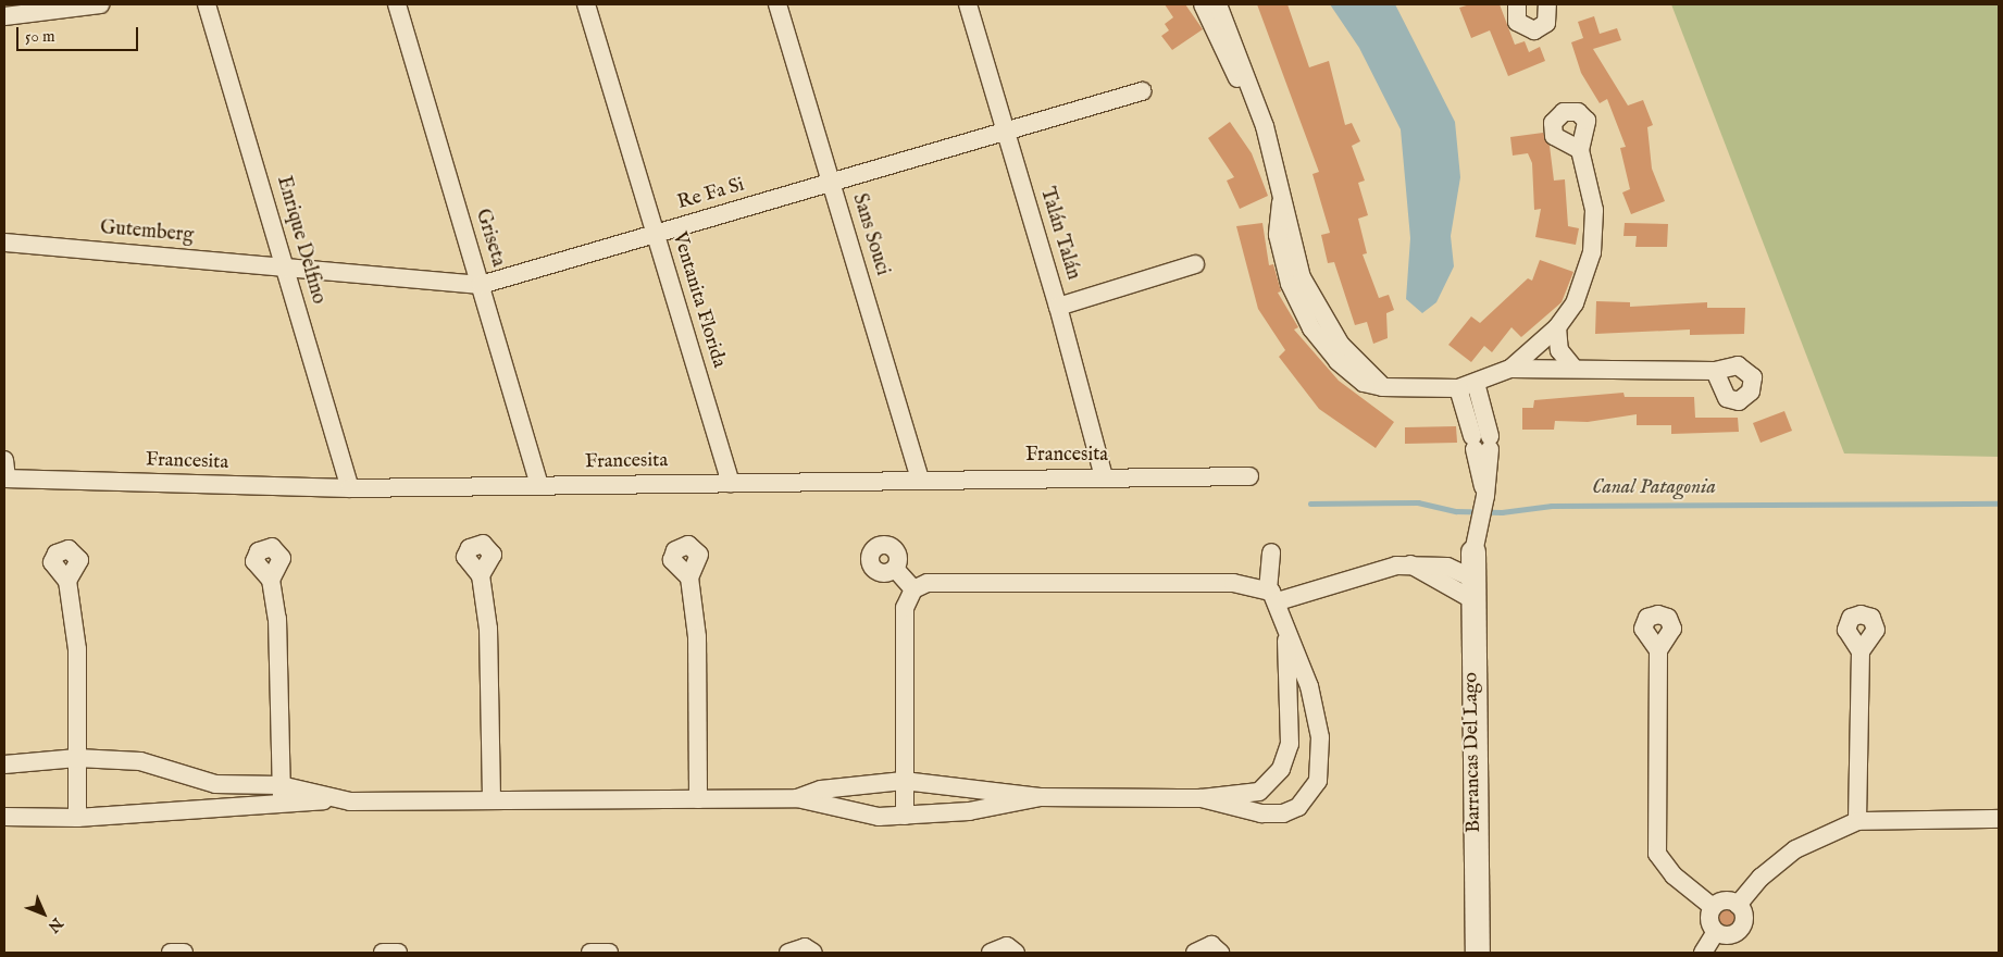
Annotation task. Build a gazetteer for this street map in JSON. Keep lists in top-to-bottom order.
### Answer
{
  "streets": {
    "street": [
      "Re Fa Si",
      "Gutemberg",
      "Talán Talán",
      "Sans Souci",
      "Griseta",
      "Enrique Delfino",
      "Ventanita Florida",
      "Francesita",
      "Barrancas Del Lago"
    ]
  },
  "crossings": [
    ["Re Fa Si", "Gutemberg"],
    ["Re Fa Si", "Talán Talán"],
    ["Re Fa Si", "Sans Souci"],
    ["Re Fa Si", "Griseta"],
    ["Re Fa Si", "Enrique Delfino"],
    ["Re Fa Si", "Ventanita Florida"],
    ["Gutemberg", "Enrique Delfino"],
    ["Talán Talán", "Francesita"],
    ["Sans Souci", "Francesita"],
    ["Griseta", "Francesita"],
    ["Enrique Delfino", "Francesita"],
    ["Ventanita Florida", "Francesita"]
  ],
  "water": ["Canal Patagonia"],
  "scale_bar": "50 m",
  "north": "bottom right"
}
